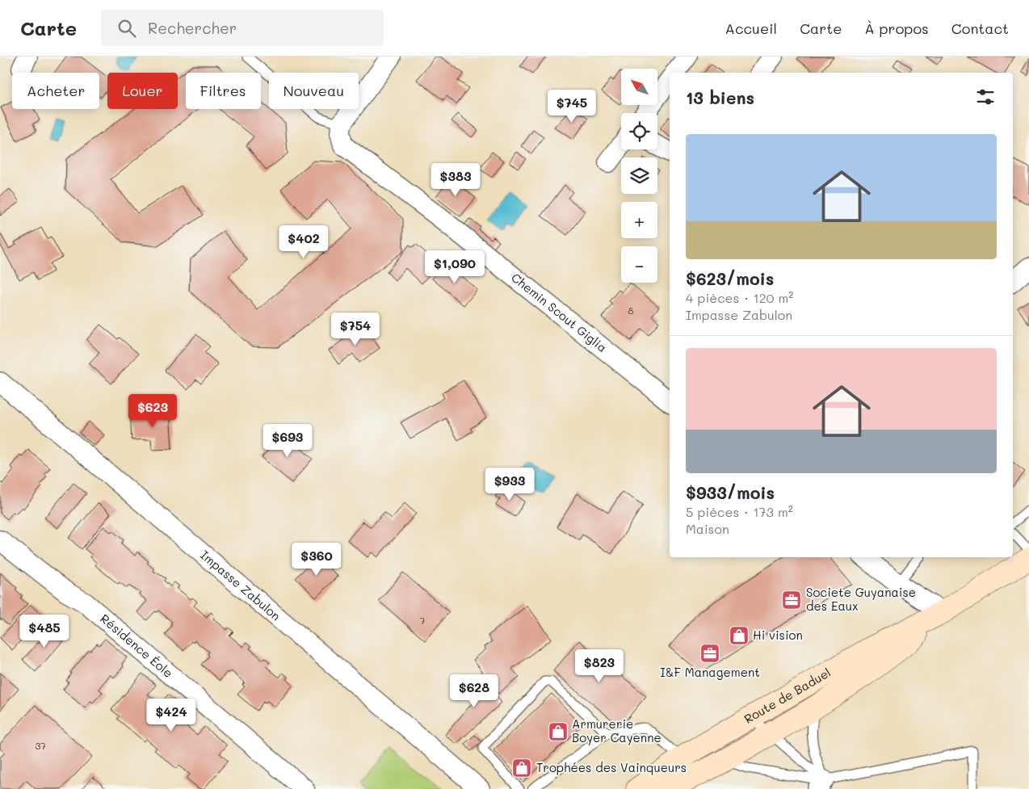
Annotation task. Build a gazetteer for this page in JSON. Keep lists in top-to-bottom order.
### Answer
{
  "streets": {
    "main road": ["Route de Baduel"],
    "street": ["Chemin Scout Giglia", "Impasse Zabulon", "Résidence Éole"]
  },
  "places": {
    "office": ["Societe Guyanaise des Eaux", "I&F Management"],
    "shop": ["Hi vision", "Armurerie Boyer Cayenne", "Trophées des Vainqueurs"]
  },
  "house_numbers": ["8", "7", "37"],
  "north": "top left",
  "page": {
    "header": "Carte",
    "search": "Rechercher",
    "nav": [
      "Accueil",
      "Carte",
      "À propos",
      "Contact"
    ],
    "map_buttons": ["+", "−"],
    "chip": [
      "Acheter",
      "Louer",
      "Filtres",
      "Nouveau"
    ],
    "heading": "13 biens",
    "price": [
      "$745",
      "$383",
      "$402",
      "$1,090",
      "$754",
      "$623",
      "$693",
      "$933",
      "$360",
      "$485",
      "$823",
      "$628",
      "$424"
    ],
    "list": [
      {
        "name": "$623/mois",
        "note": "4 pièces · 120 m² · Impasse Zabulon"
      },
      {
        "name": "$933/mois",
        "note": "5 pièces · 173 m² · Maison"
      }
    ]
  }
}
